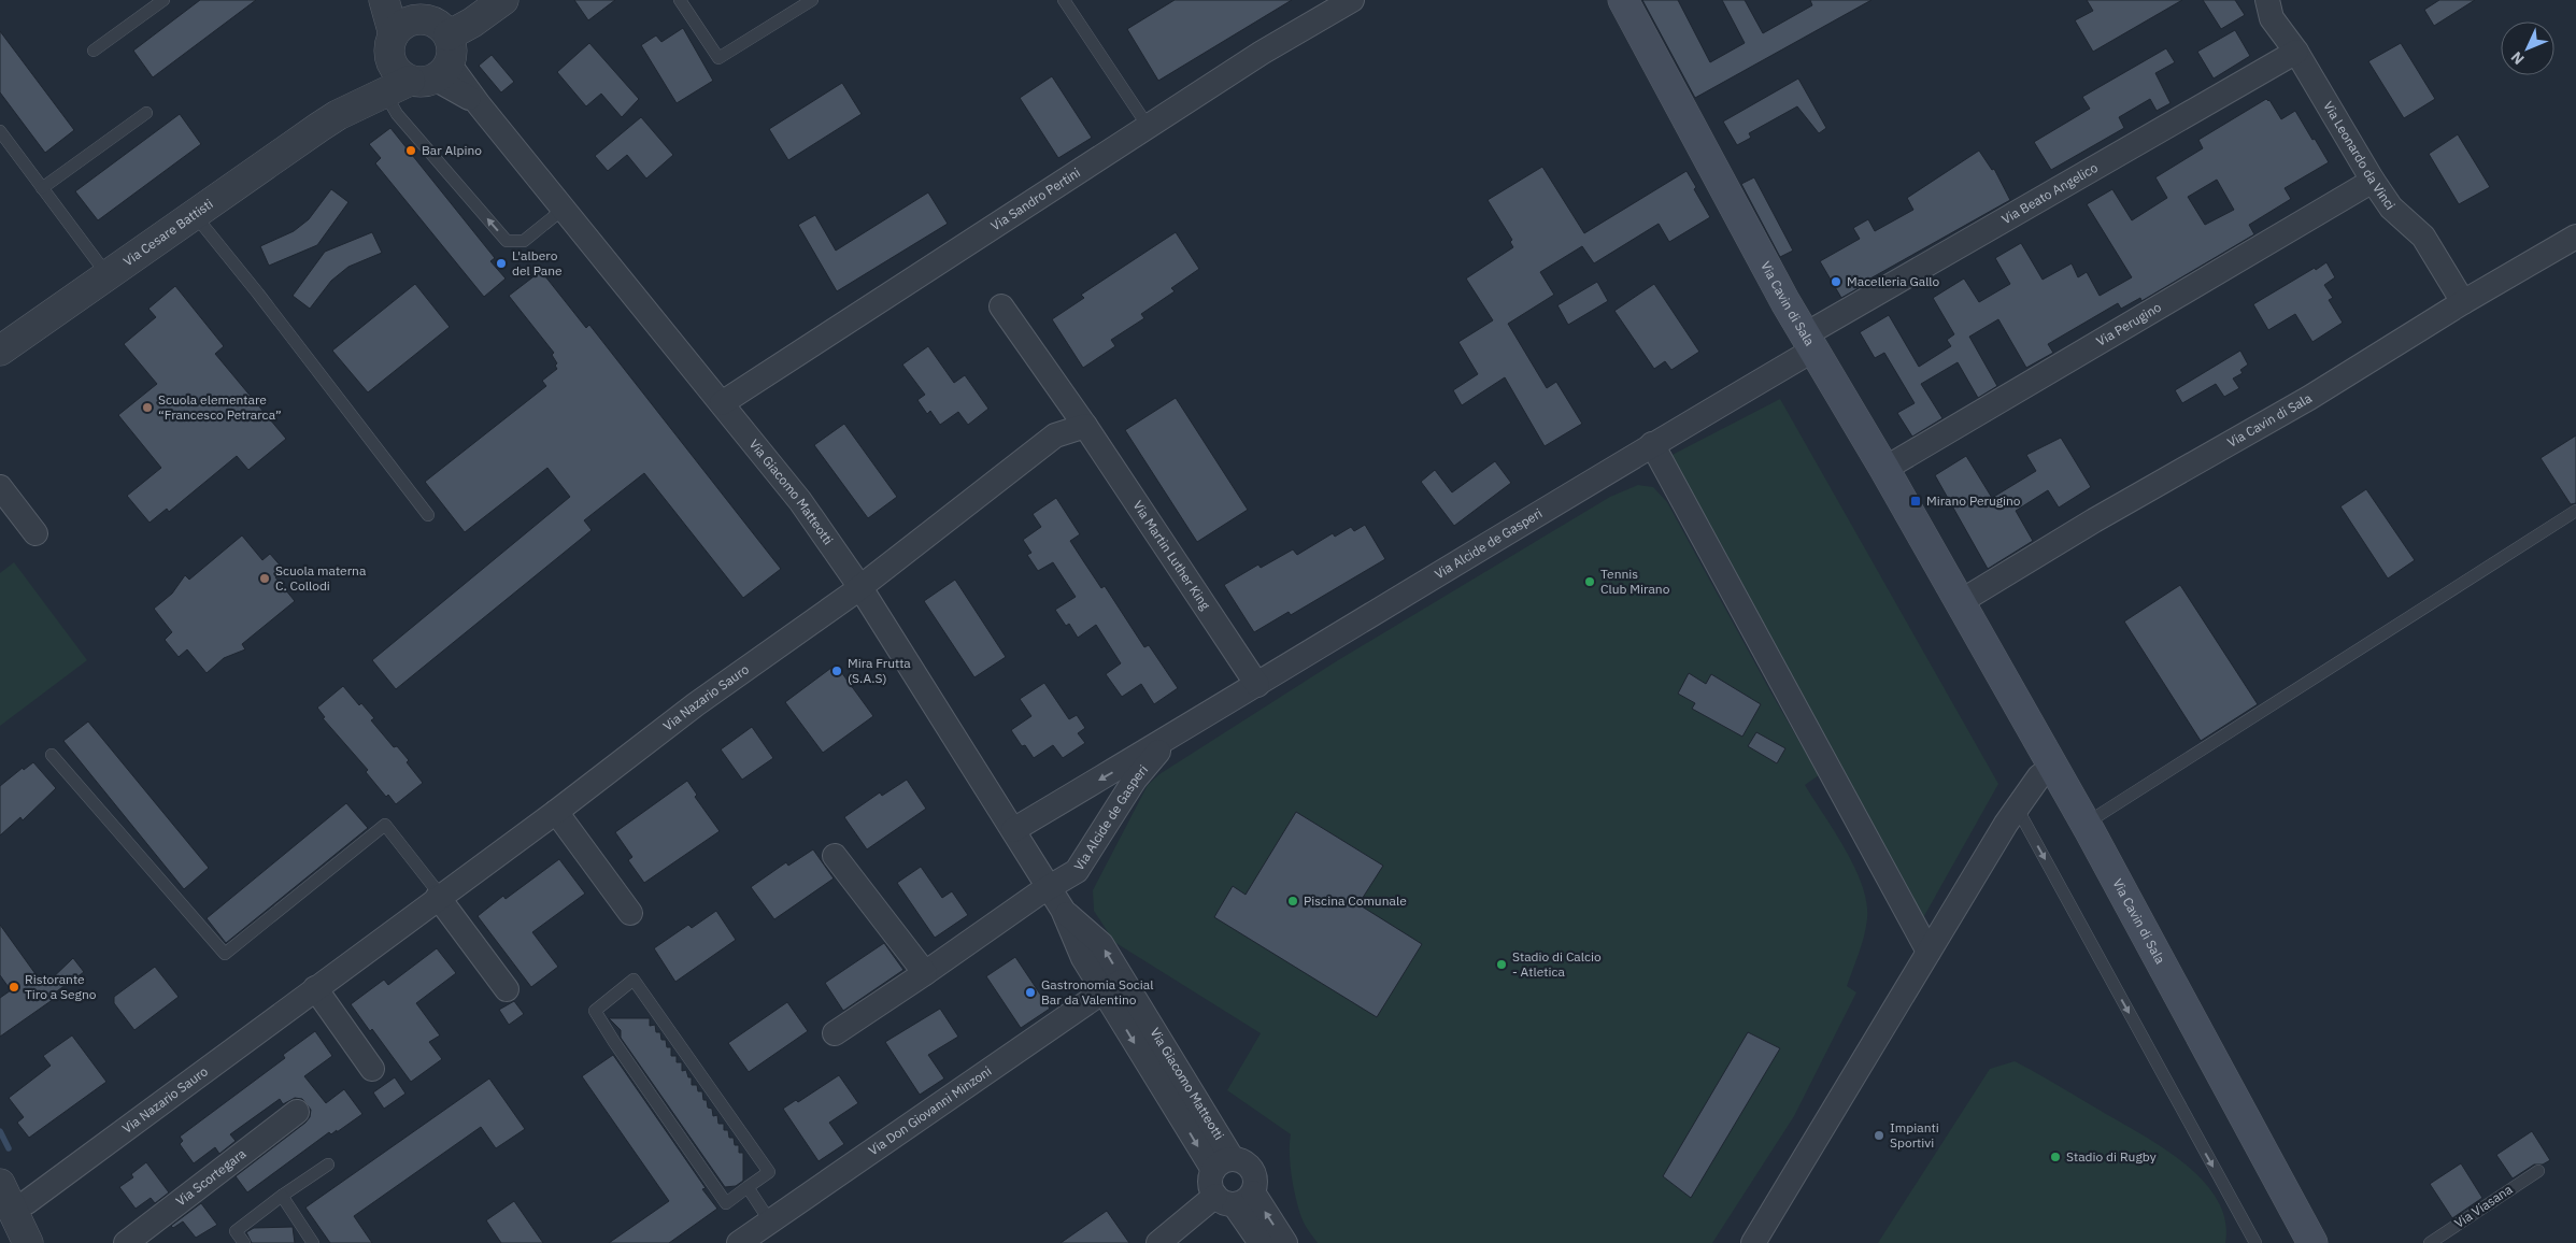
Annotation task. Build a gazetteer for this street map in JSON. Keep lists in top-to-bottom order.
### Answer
{
  "streets": {
    "main road": ["Via Cavin di Sala"],
    "street": [
      "Via Leonardo da Vinci",
      "Via Beato Angelico",
      "Via Sandro Pertini",
      "Via Cesare Battisti",
      "Via Perugino",
      "Via Giacomo Matteotti",
      "Via Alcide de Gasperi",
      "Via Martin Luther King",
      "Via Nazario Sauro",
      "Via Don Giovanni Minzoni",
      "Via Scortegara"
    ],
    "lane": ["Via Viasana"]
  },
  "crossings": [
    ["Via Leonardo da Vinci", "Via Beato Angelico"],
    ["Via Leonardo da Vinci", "Via Cavin di Sala"],
    ["Via Leonardo da Vinci", "Via Perugino"],
    ["Via Beato Angelico", "Via Cavin di Sala"],
    ["Via Beato Angelico", "Via Alcide de Gasperi"],
    ["Via Sandro Pertini", "Via Giacomo Matteotti"],
    ["Via Cesare Battisti", "Via Giacomo Matteotti"],
    ["Via Cavin di Sala", "Via Perugino"],
    ["Via Cavin di Sala", "Via Alcide de Gasperi"],
    ["Via Giacomo Matteotti", "Via Alcide de Gasperi"],
    ["Via Giacomo Matteotti", "Via Nazario Sauro"],
    ["Via Giacomo Matteotti", "Via Don Giovanni Minzoni"],
    ["Via Alcide de Gasperi", "Via Martin Luther King"]
  ],
  "places": {
    "other": [
      "Bar Alpino",
      "L'albero del Pane",
      "Macelleria Gallo",
      "Scuola elementare “Francesco Petrarca”",
      "Scuola materna C. Collodi",
      "Tennis Club Mirano",
      "Mira Frutta (S.A.S)",
      "Piscina Comunale",
      "Stadio di Calcio - Atletica",
      "Ristorante Tiro a Segno",
      "Gastronomia Social Bar da Valentino",
      "Impianti Sportivi",
      "Stadio di Rugby"
    ],
    "transit": ["Mirano Perugino"]
  },
  "north": "bottom left"
}
